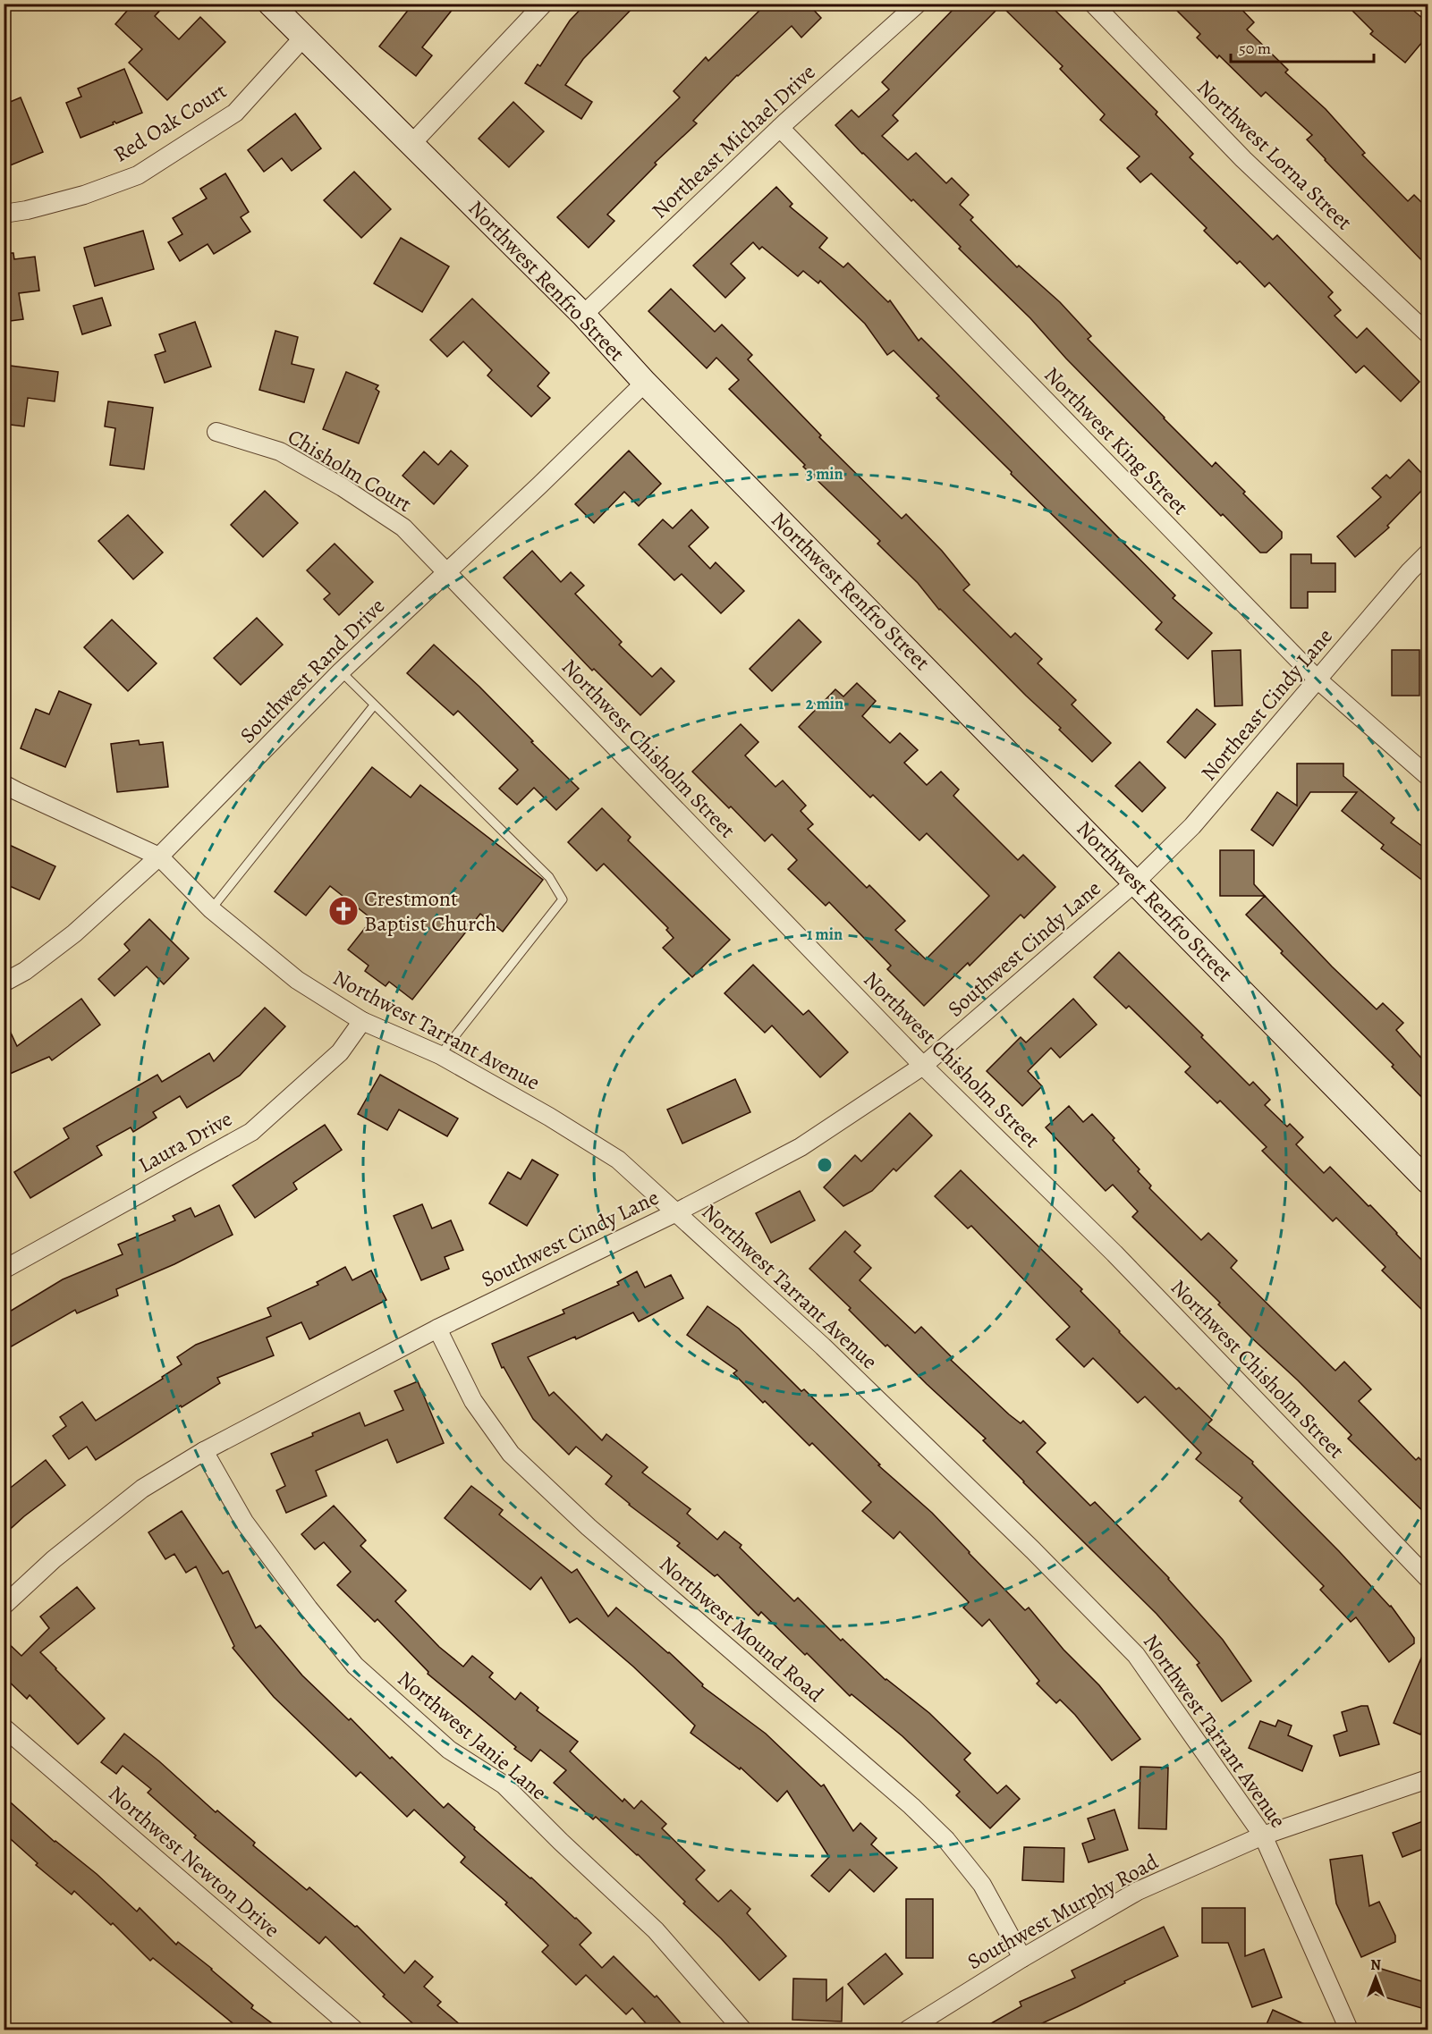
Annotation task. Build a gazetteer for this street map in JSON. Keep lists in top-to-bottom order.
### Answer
{
  "streets": {
    "main road": ["Northwest Renfro Street"],
    "street": [
      "Red Oak Court",
      "Northeast Michael Drive",
      "Northwest Lorna Street",
      "Northwest King Street",
      "Chisholm Court",
      "Southwest Rand Drive",
      "Northeast Cindy Lane",
      "Northwest Chisholm Street",
      "Southwest Cindy Lane",
      "Northwest Tarrant Avenue",
      "Laura Drive",
      "Northwest Mound Road",
      "Northwest Janie Lane",
      "Northwest Newton Drive",
      "Southwest Murphy Road"
    ]
  },
  "crossings": [
    ["Red Oak Court", "Northwest Renfro Street"],
    ["Northeast Michael Drive", "Northwest Renfro Street"],
    ["Northeast Michael Drive", "Northwest King Street"],
    ["Northwest Renfro Street", "Southwest Rand Drive"],
    ["Northwest Renfro Street", "Northeast Cindy Lane"],
    ["Northwest Renfro Street", "Southwest Cindy Lane"],
    ["Northwest King Street", "Northeast Cindy Lane"],
    ["Chisholm Court", "Southwest Rand Drive"],
    ["Chisholm Court", "Northwest Chisholm Street"],
    ["Southwest Rand Drive", "Northwest Chisholm Street"],
    ["Southwest Rand Drive", "Northwest Tarrant Avenue"],
    ["Northeast Cindy Lane", "Southwest Cindy Lane"],
    ["Northwest Chisholm Street", "Southwest Cindy Lane"],
    ["Southwest Cindy Lane", "Northwest Tarrant Avenue"],
    ["Southwest Cindy Lane", "Northwest Mound Road"],
    ["Southwest Cindy Lane", "Northwest Janie Lane"],
    ["Northwest Tarrant Avenue", "Laura Drive"],
    ["Northwest Tarrant Avenue", "Southwest Murphy Road"],
    ["Northwest Mound Road", "Southwest Murphy Road"]
  ],
  "places": {
    "church": ["Crestmont Baptist Church"]
  },
  "scale_bar": "50 m",
  "north": "top",
  "rings": ["3 min", "2 min", "1 min"]
}
